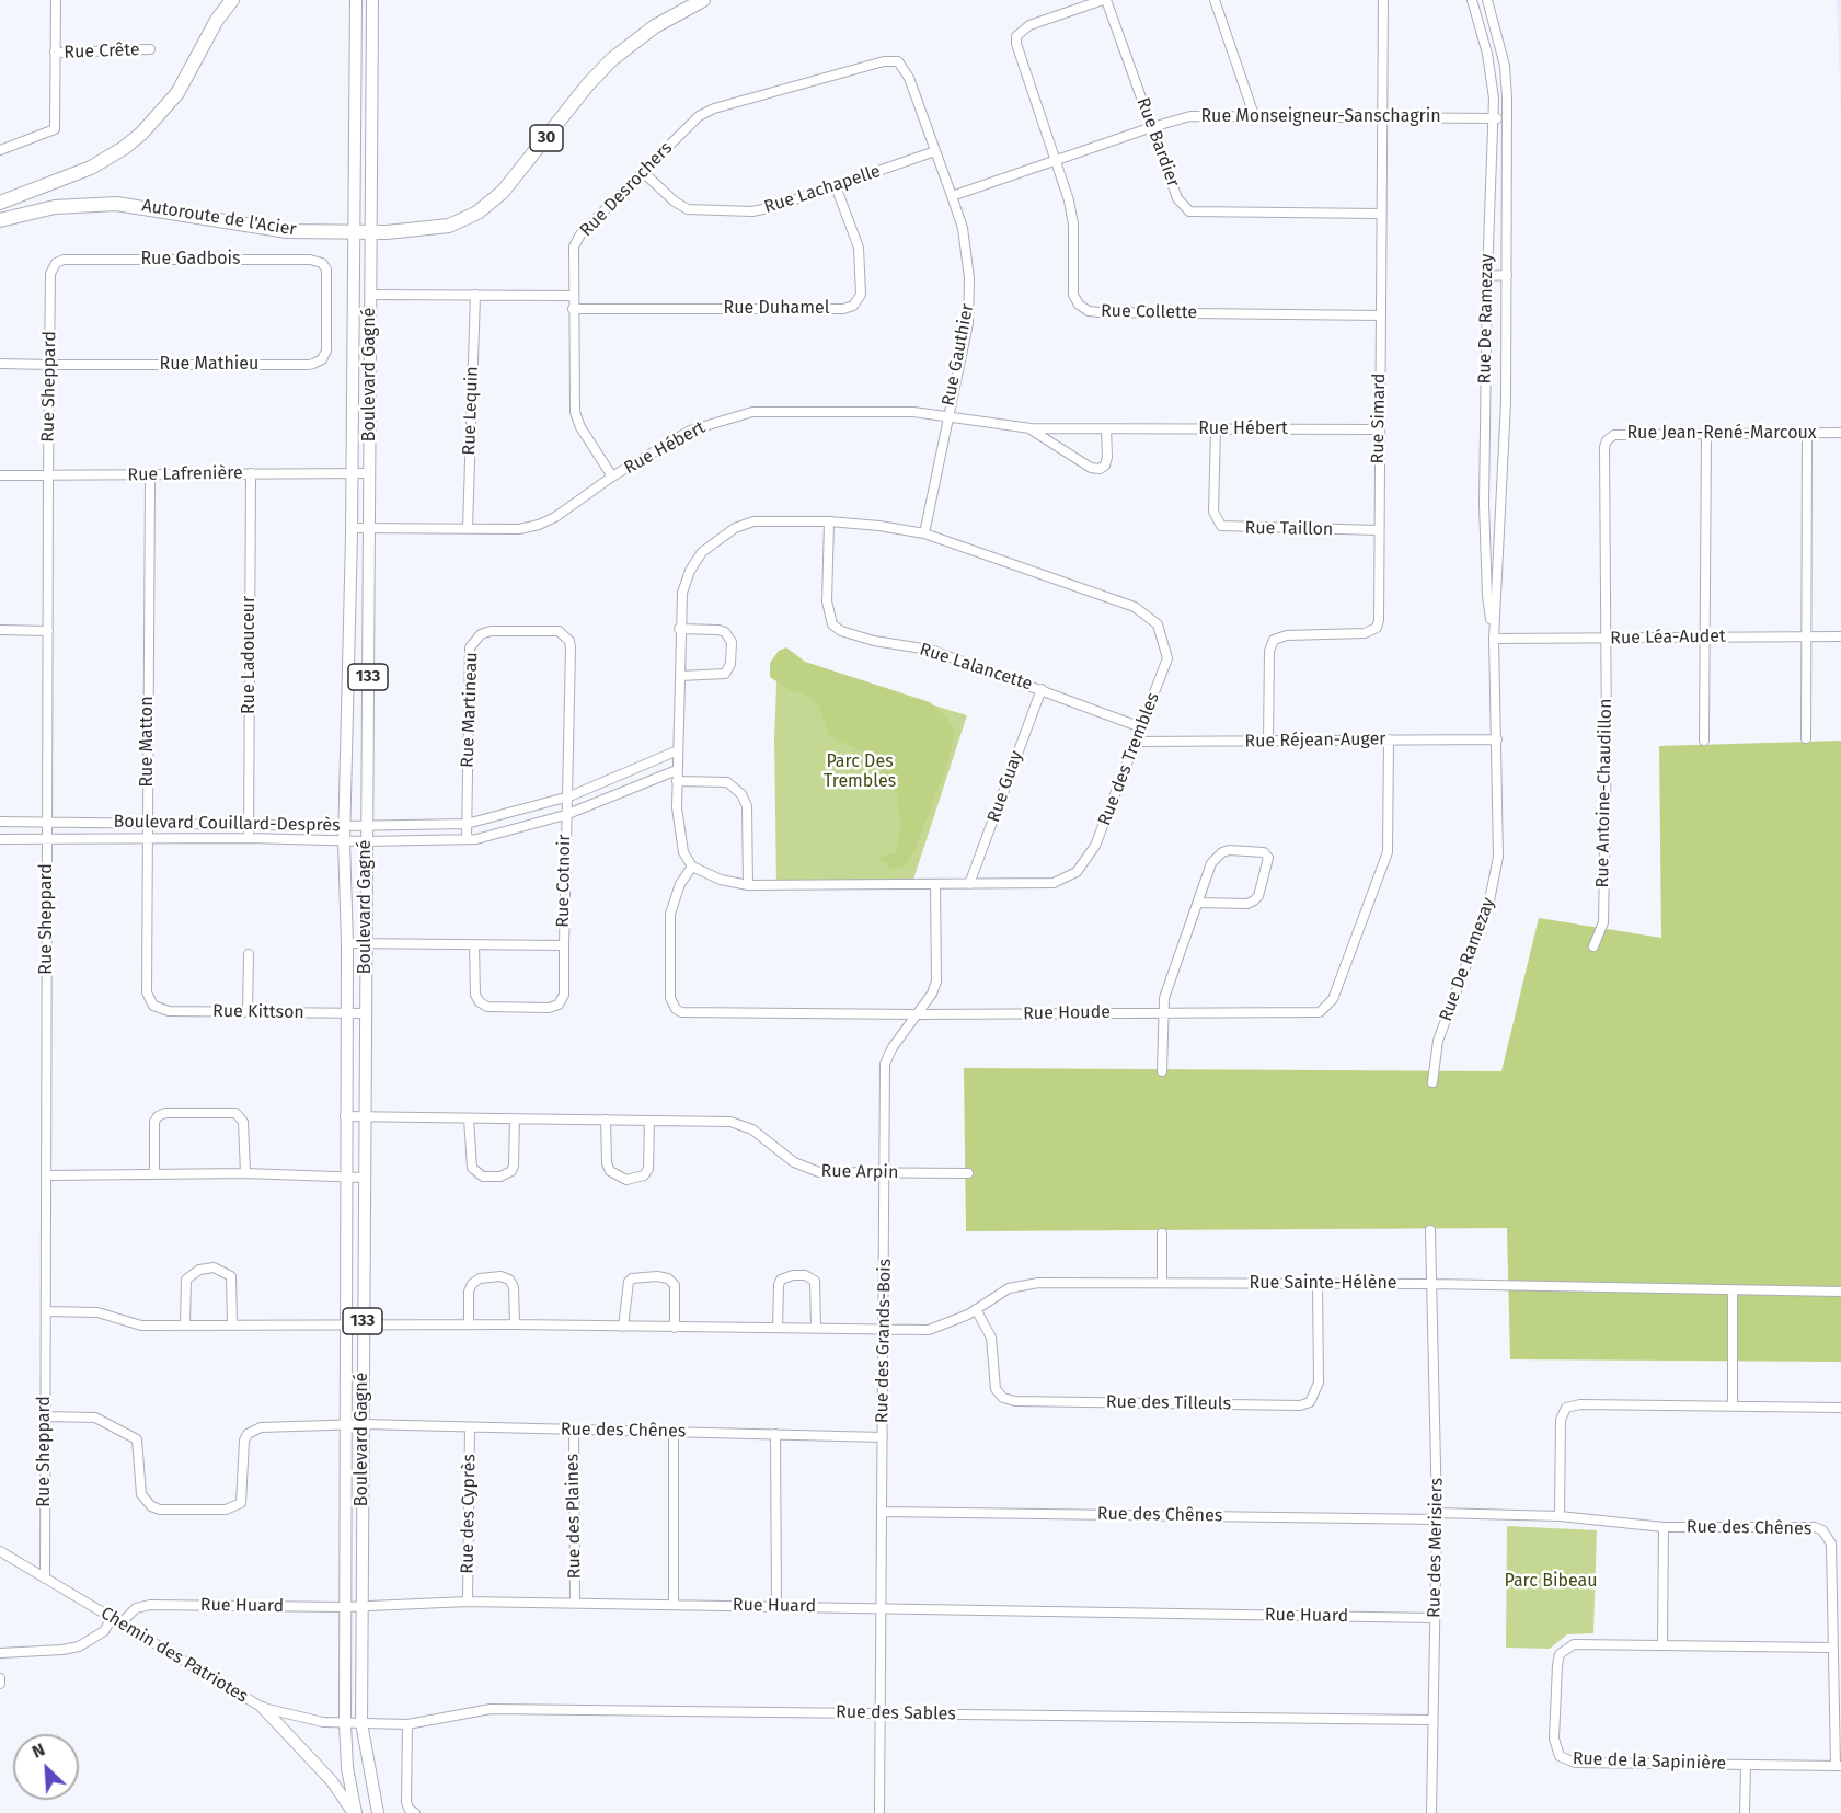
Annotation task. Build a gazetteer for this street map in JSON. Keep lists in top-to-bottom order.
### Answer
{
  "streets": {
    "highway": ["30", "Autoroute de l'Acier"],
    "main road": ["Boulevard Gagné", "133"],
    "street": [
      "Rue Crête",
      "Rue Monseigneur-Sanschagrin",
      "Rue Bardier",
      "Rue Desrochers",
      "Rue Lachapelle",
      "Rue Gadbois",
      "Rue Duhamel",
      "Rue Collette",
      "Rue De Ramezay",
      "Rue Gauthier",
      "Rue Mathieu",
      "Rue Sheppard",
      "Rue Lequin",
      "Rue Simard",
      "Rue Hébert",
      "Rue Jean-René-Marcoux",
      "Rue Lafrenière",
      "Rue Taillon",
      "Rue Léa-Audet",
      "Rue Ladouceur",
      "Rue Lalancette",
      "Rue Martineau",
      "Rue Réjean-Auger",
      "Rue Matton",
      "Rue des Trembles",
      "Rue Guay",
      "Rue Antoine-Chaudillon",
      "Boulevard Couillard-Desprès",
      "Rue Cotnoir",
      "Rue Kittson",
      "Rue Houde",
      "Rue Arpin",
      "Rue Sainte-Hélène",
      "Rue des Grands-Bois",
      "Rue des Tilleuls",
      "Rue des Chênes",
      "Rue des Cyprès",
      "Rue des Plaines",
      "Rue des Merisiers",
      "Rue Huard",
      "Chemin des Patriotes",
      "Rue des Sables",
      "Rue de la Sapinière"
    ]
  },
  "crossings": [
    ["Rue Monseigneur-Sanschagrin", "Rue Bardier"],
    ["Rue Monseigneur-Sanschagrin", "Rue Collette"],
    ["Rue Monseigneur-Sanschagrin", "Rue De Ramezay"],
    ["Rue Monseigneur-Sanschagrin", "Rue Gauthier"],
    ["Rue Monseigneur-Sanschagrin", "Rue Simard"],
    ["Rue Bardier", "Rue Collette"],
    ["Rue Bardier", "Rue Simard"],
    ["Rue Desrochers", "Rue Lachapelle"],
    ["Rue Desrochers", "Rue Duhamel"],
    ["Rue Desrochers", "Rue Gauthier"],
    ["Rue Desrochers", "Rue Hébert"],
    ["Rue Lachapelle", "Rue Duhamel"],
    ["Rue Lachapelle", "Rue Gauthier"],
    ["Autoroute de l'Acier", "Boulevard Gagné"],
    ["Rue Gadbois", "Rue Mathieu"],
    ["Rue Gadbois", "Rue Sheppard"],
    ["Rue Collette", "Rue Simard"],
    ["Rue De Ramezay", "Rue Léa-Audet"],
    ["Rue De Ramezay", "Rue Réjean-Auger"],
    ["Rue Gauthier", "Rue Hébert"],
    ["Rue Gauthier", "Rue des Trembles"],
    ["Rue Mathieu", "Rue Sheppard"],
    ["Boulevard Gagné", "Rue Hébert"],
    ["Boulevard Gagné", "Rue Lafrenière"],
    ["Boulevard Gagné", "Boulevard Couillard-Desprès"],
    ["Boulevard Gagné", "Rue Cotnoir"],
    ["Boulevard Gagné", "Rue Kittson"],
    ["Boulevard Gagné", "Rue Arpin"],
    ["Boulevard Gagné", "Rue Sainte-Hélène"],
    ["Boulevard Gagné", "Rue des Chênes"],
    ["Boulevard Gagné", "Rue Huard"],
    ["Boulevard Gagné", "Chemin des Patriotes"],
    ["Boulevard Gagné", "Rue des Sables"],
    ["Rue Sheppard", "Rue Lafrenière"],
    ["Rue Sheppard", "Boulevard Couillard-Desprès"],
    ["Rue Sheppard", "Rue Sainte-Hélène"],
    ["Rue Sheppard", "Rue des Chênes"],
    ["Rue Sheppard", "Chemin des Patriotes"],
    ["Rue Lequin", "Rue Hébert"],
    ["Rue Simard", "Rue Hébert"],
    ["Rue Simard", "Rue Taillon"],
    ["Rue Simard", "Rue Réjean-Auger"],
    ["Rue Hébert", "Rue Taillon"],
    ["Rue Jean-René-Marcoux", "Rue Léa-Audet"],
    ["Rue Jean-René-Marcoux", "Rue Antoine-Chaudillon"],
    ["Rue Lafrenière", "Rue Ladouceur"],
    ["Rue Lafrenière", "Rue Matton"],
    ["Rue Léa-Audet", "Rue Antoine-Chaudillon"],
    ["Rue Ladouceur", "Boulevard Couillard-Desprès"],
    ["Rue Lalancette", "Rue des Trembles"],
    ["Rue Lalancette", "Rue Guay"],
    ["Rue Martineau", "Boulevard Couillard-Desprès"],
    ["Rue Martineau", "Rue Cotnoir"],
    ["Rue Réjean-Auger", "Rue des Trembles"],
    ["Rue Réjean-Auger", "Rue Houde"],
    ["Rue Matton", "Boulevard Couillard-Desprès"],
    ["Rue Matton", "Rue Kittson"],
    ["Rue des Trembles", "Rue Guay"],
    ["Rue des Trembles", "Boulevard Couillard-Desprès"],
    ["Rue des Trembles", "Rue Houde"],
    ["Rue des Trembles", "Rue des Grands-Bois"],
    ["Boulevard Couillard-Desprès", "Rue Cotnoir"],
    ["Rue Houde", "Rue des Grands-Bois"],
    ["Rue Arpin", "Rue des Grands-Bois"],
    ["Rue Sainte-Hélène", "Rue des Grands-Bois"],
    ["Rue Sainte-Hélène", "Rue des Tilleuls"],
    ["Rue Sainte-Hélène", "Rue des Merisiers"],
    ["Rue des Grands-Bois", "Rue des Chênes"],
    ["Rue des Grands-Bois", "Rue Huard"],
    ["Rue des Grands-Bois", "Rue des Sables"],
    ["Rue des Chênes", "Rue des Cyprès"],
    ["Rue des Chênes", "Rue des Plaines"],
    ["Rue des Chênes", "Rue des Merisiers"],
    ["Rue des Chênes", "Rue de la Sapinière"],
    ["Rue des Cyprès", "Rue Huard"],
    ["Rue des Plaines", "Rue Huard"],
    ["Rue des Merisiers", "Rue Huard"],
    ["Rue des Merisiers", "Rue des Sables"],
    ["Rue Huard", "Chemin des Patriotes"],
    ["Chemin des Patriotes", "Rue des Sables"]
  ],
  "parks": ["Parc Des Trembles", "Parc Bibeau"],
  "north": "top left"
}
